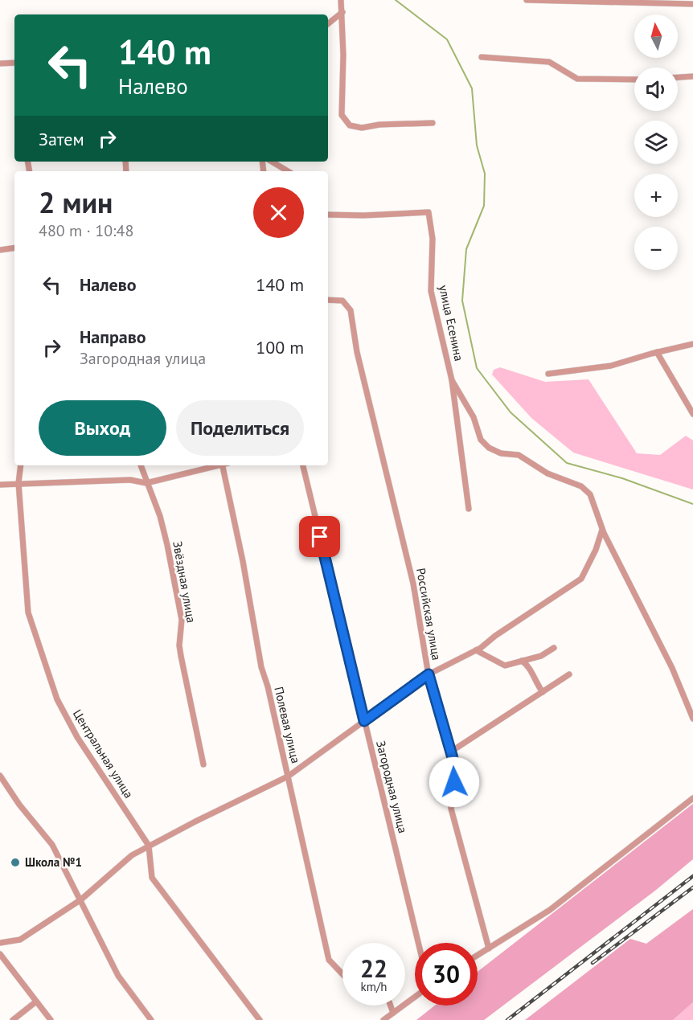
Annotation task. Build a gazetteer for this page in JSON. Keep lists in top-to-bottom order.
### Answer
{
  "streets": {
    "street": [
      "улица Есенина",
      "Звёздная улица",
      "Российская улица",
      "Полевая улица",
      "Центральная улица",
      "Загородная улица"
    ]
  },
  "places": ["Школа №1"],
  "north": "top",
  "page": {
    "map_buttons": ["+", "−"],
    "turn": ["140 m", "Налево"],
    "then": "Затем",
    "heading": ["2 мин", "480 m · 10:48"],
    "list": [
      {
        "name": "Налево",
        "value": "140 m"
      },
      {
        "name": "Направо",
        "note": "Загородная улица",
        "value": "100 m"
      }
    ],
    "buttons": ["Выход", "Поделиться"],
    "speed": "22 km/h",
    "limit": "30"
  }
}
